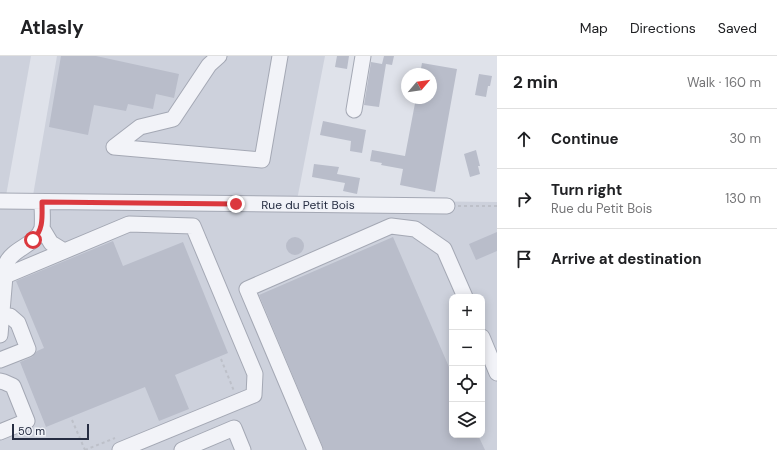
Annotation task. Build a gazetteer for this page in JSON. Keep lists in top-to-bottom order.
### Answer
{
  "streets": {
    "street": ["Rue du Petit Bois"]
  },
  "scale_bar": "50 m",
  "north": "top right",
  "page": {
    "header": "Atlasly",
    "nav": ["Map", "Directions", "Saved"],
    "heading": ["2 min", "Walk · 160 m"],
    "list": [
      ["Continue", "30 m"],
      ["Turn right", "Rue du Petit Bois", "130 m"],
      "Arrive at destination"
    ],
    "map_buttons": ["+", "−"],
    "scale": "50 m"
  }
}
